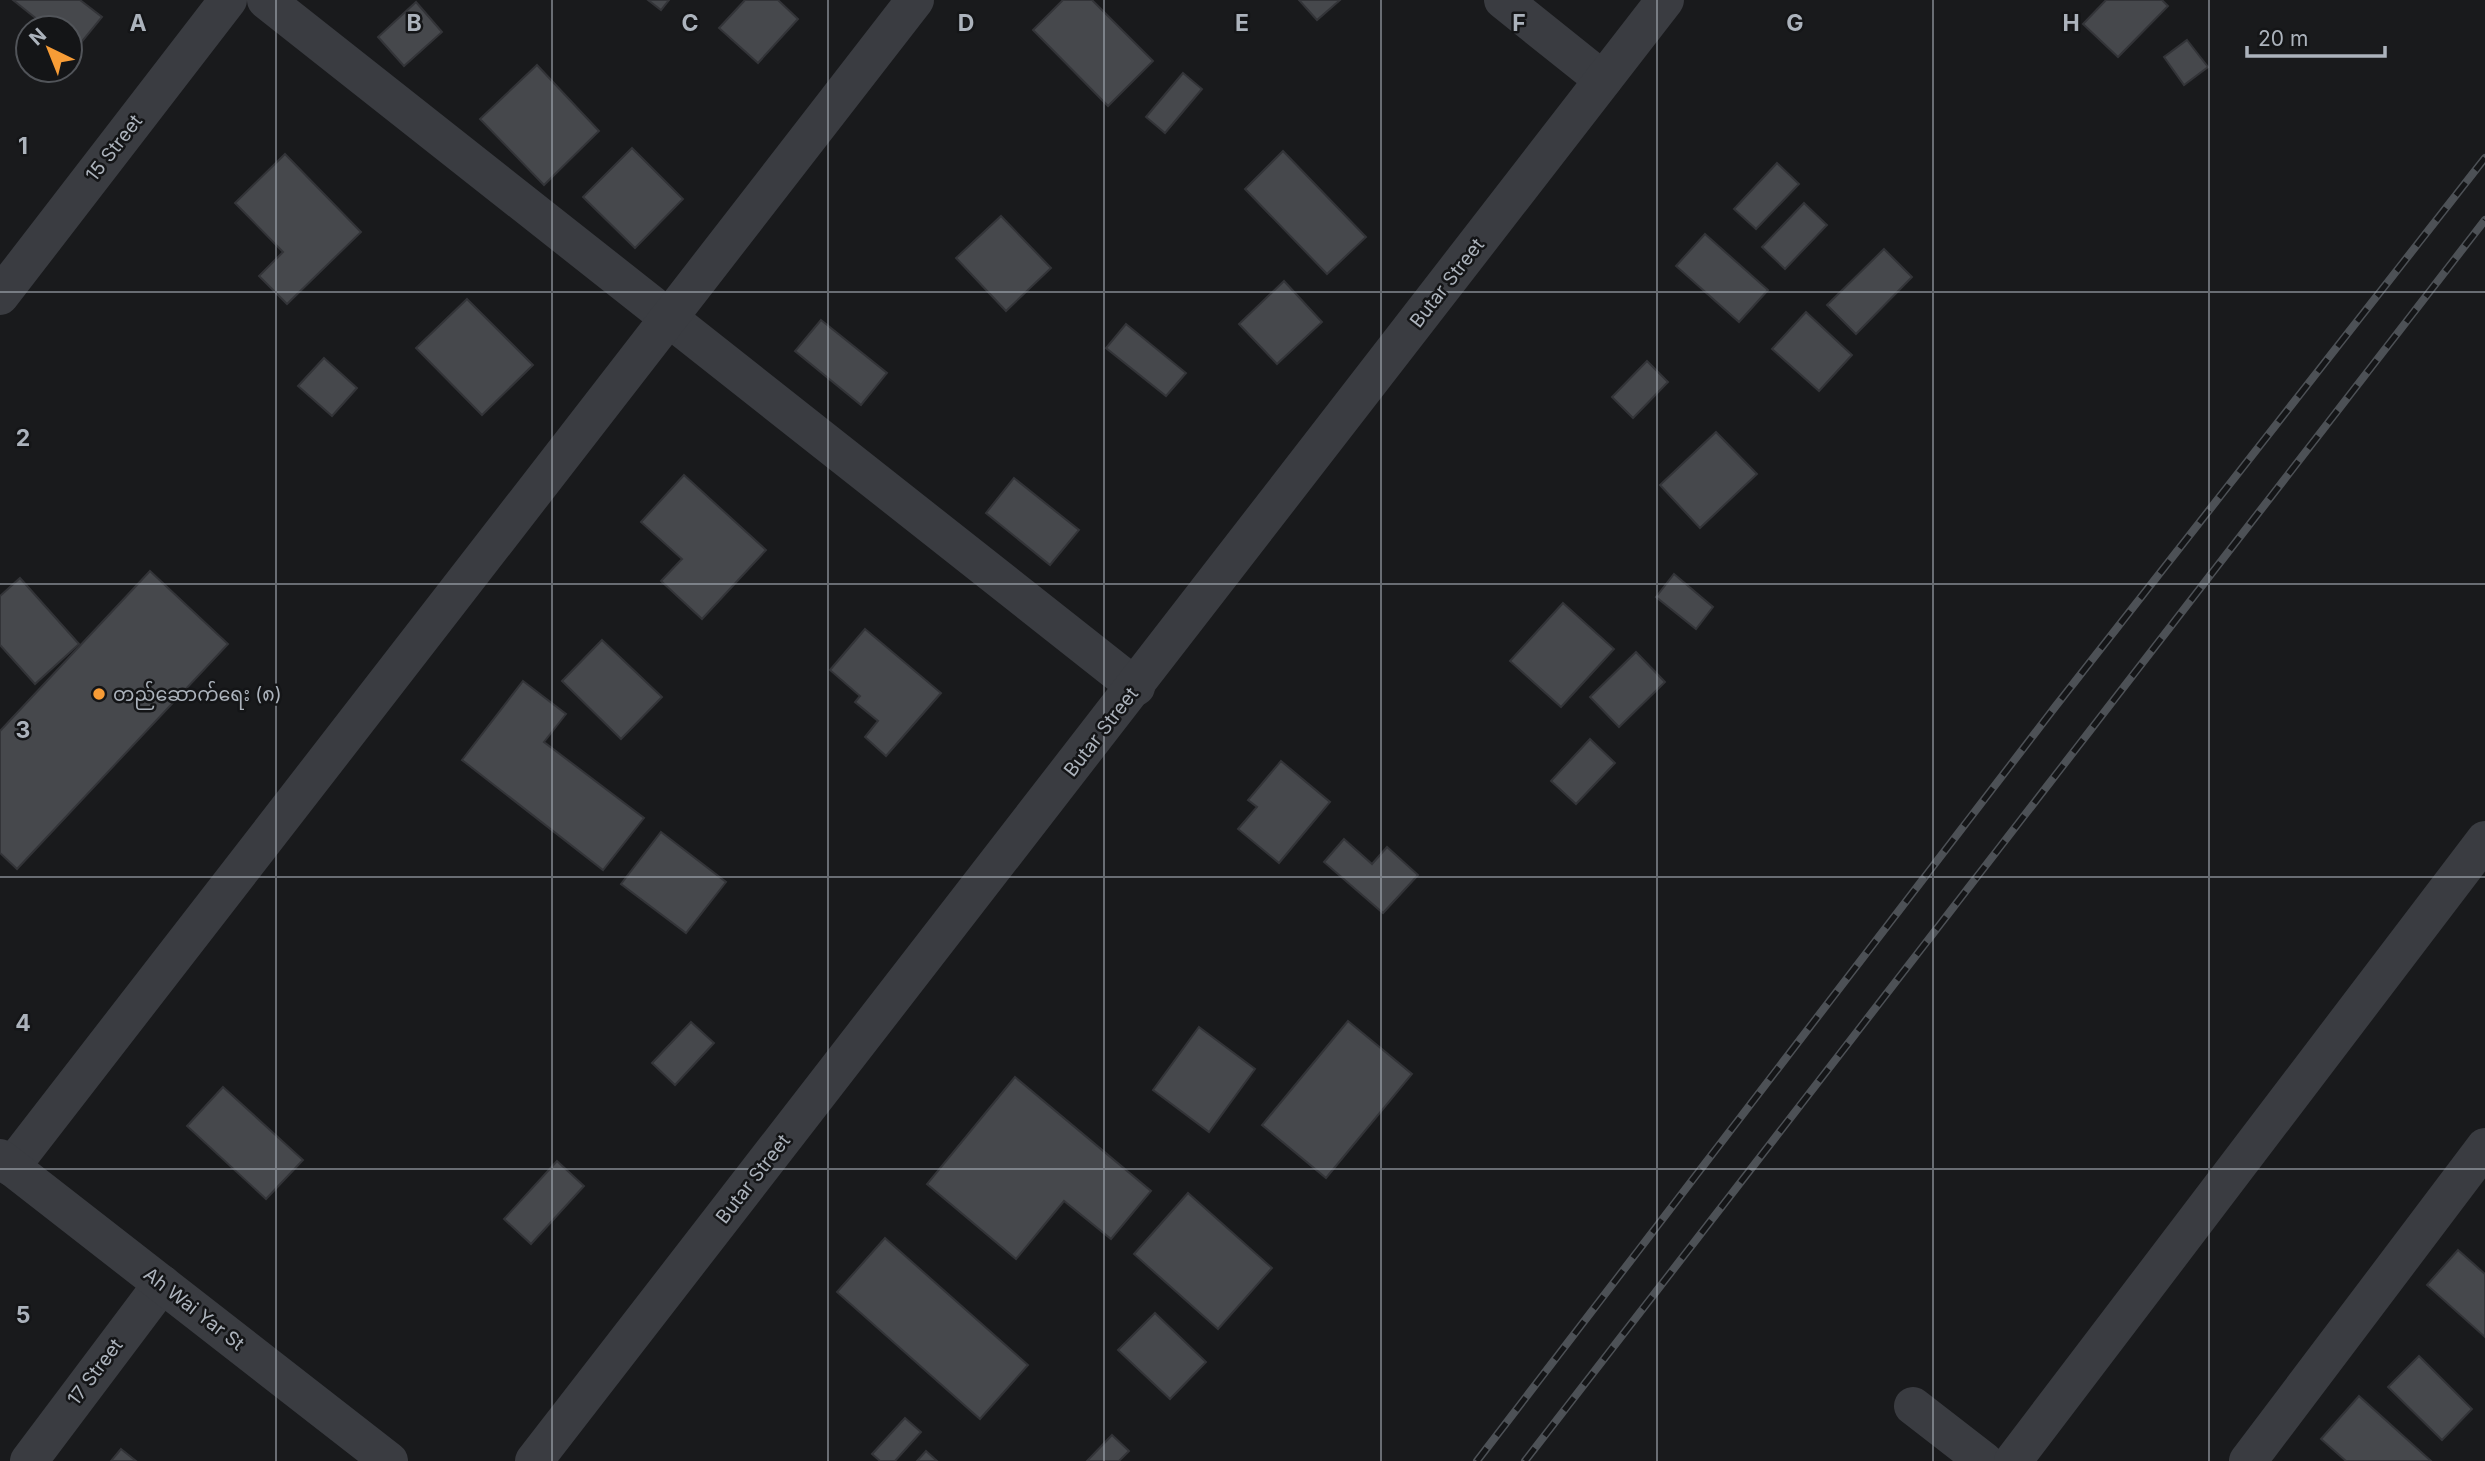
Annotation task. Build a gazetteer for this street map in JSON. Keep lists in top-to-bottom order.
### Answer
{
  "streets": {
    "street": [
      "15 Street",
      "Butar Street",
      "Ah Wai Yar St",
      "17 Street"
    ]
  },
  "crossings": [
    ["Ah Wai Yar St", "17 Street"]
  ],
  "places": ["တည်ဆောက်ရေး (၈)"],
  "scale_bar": "20 m",
  "north": "top left",
  "grid": {
    "columns": [
      "A",
      "B",
      "C",
      "D",
      "E",
      "F",
      "G",
      "H"
    ],
    "rows": [
      "1",
      "2",
      "3",
      "4",
      "5"
    ]
  }
}
